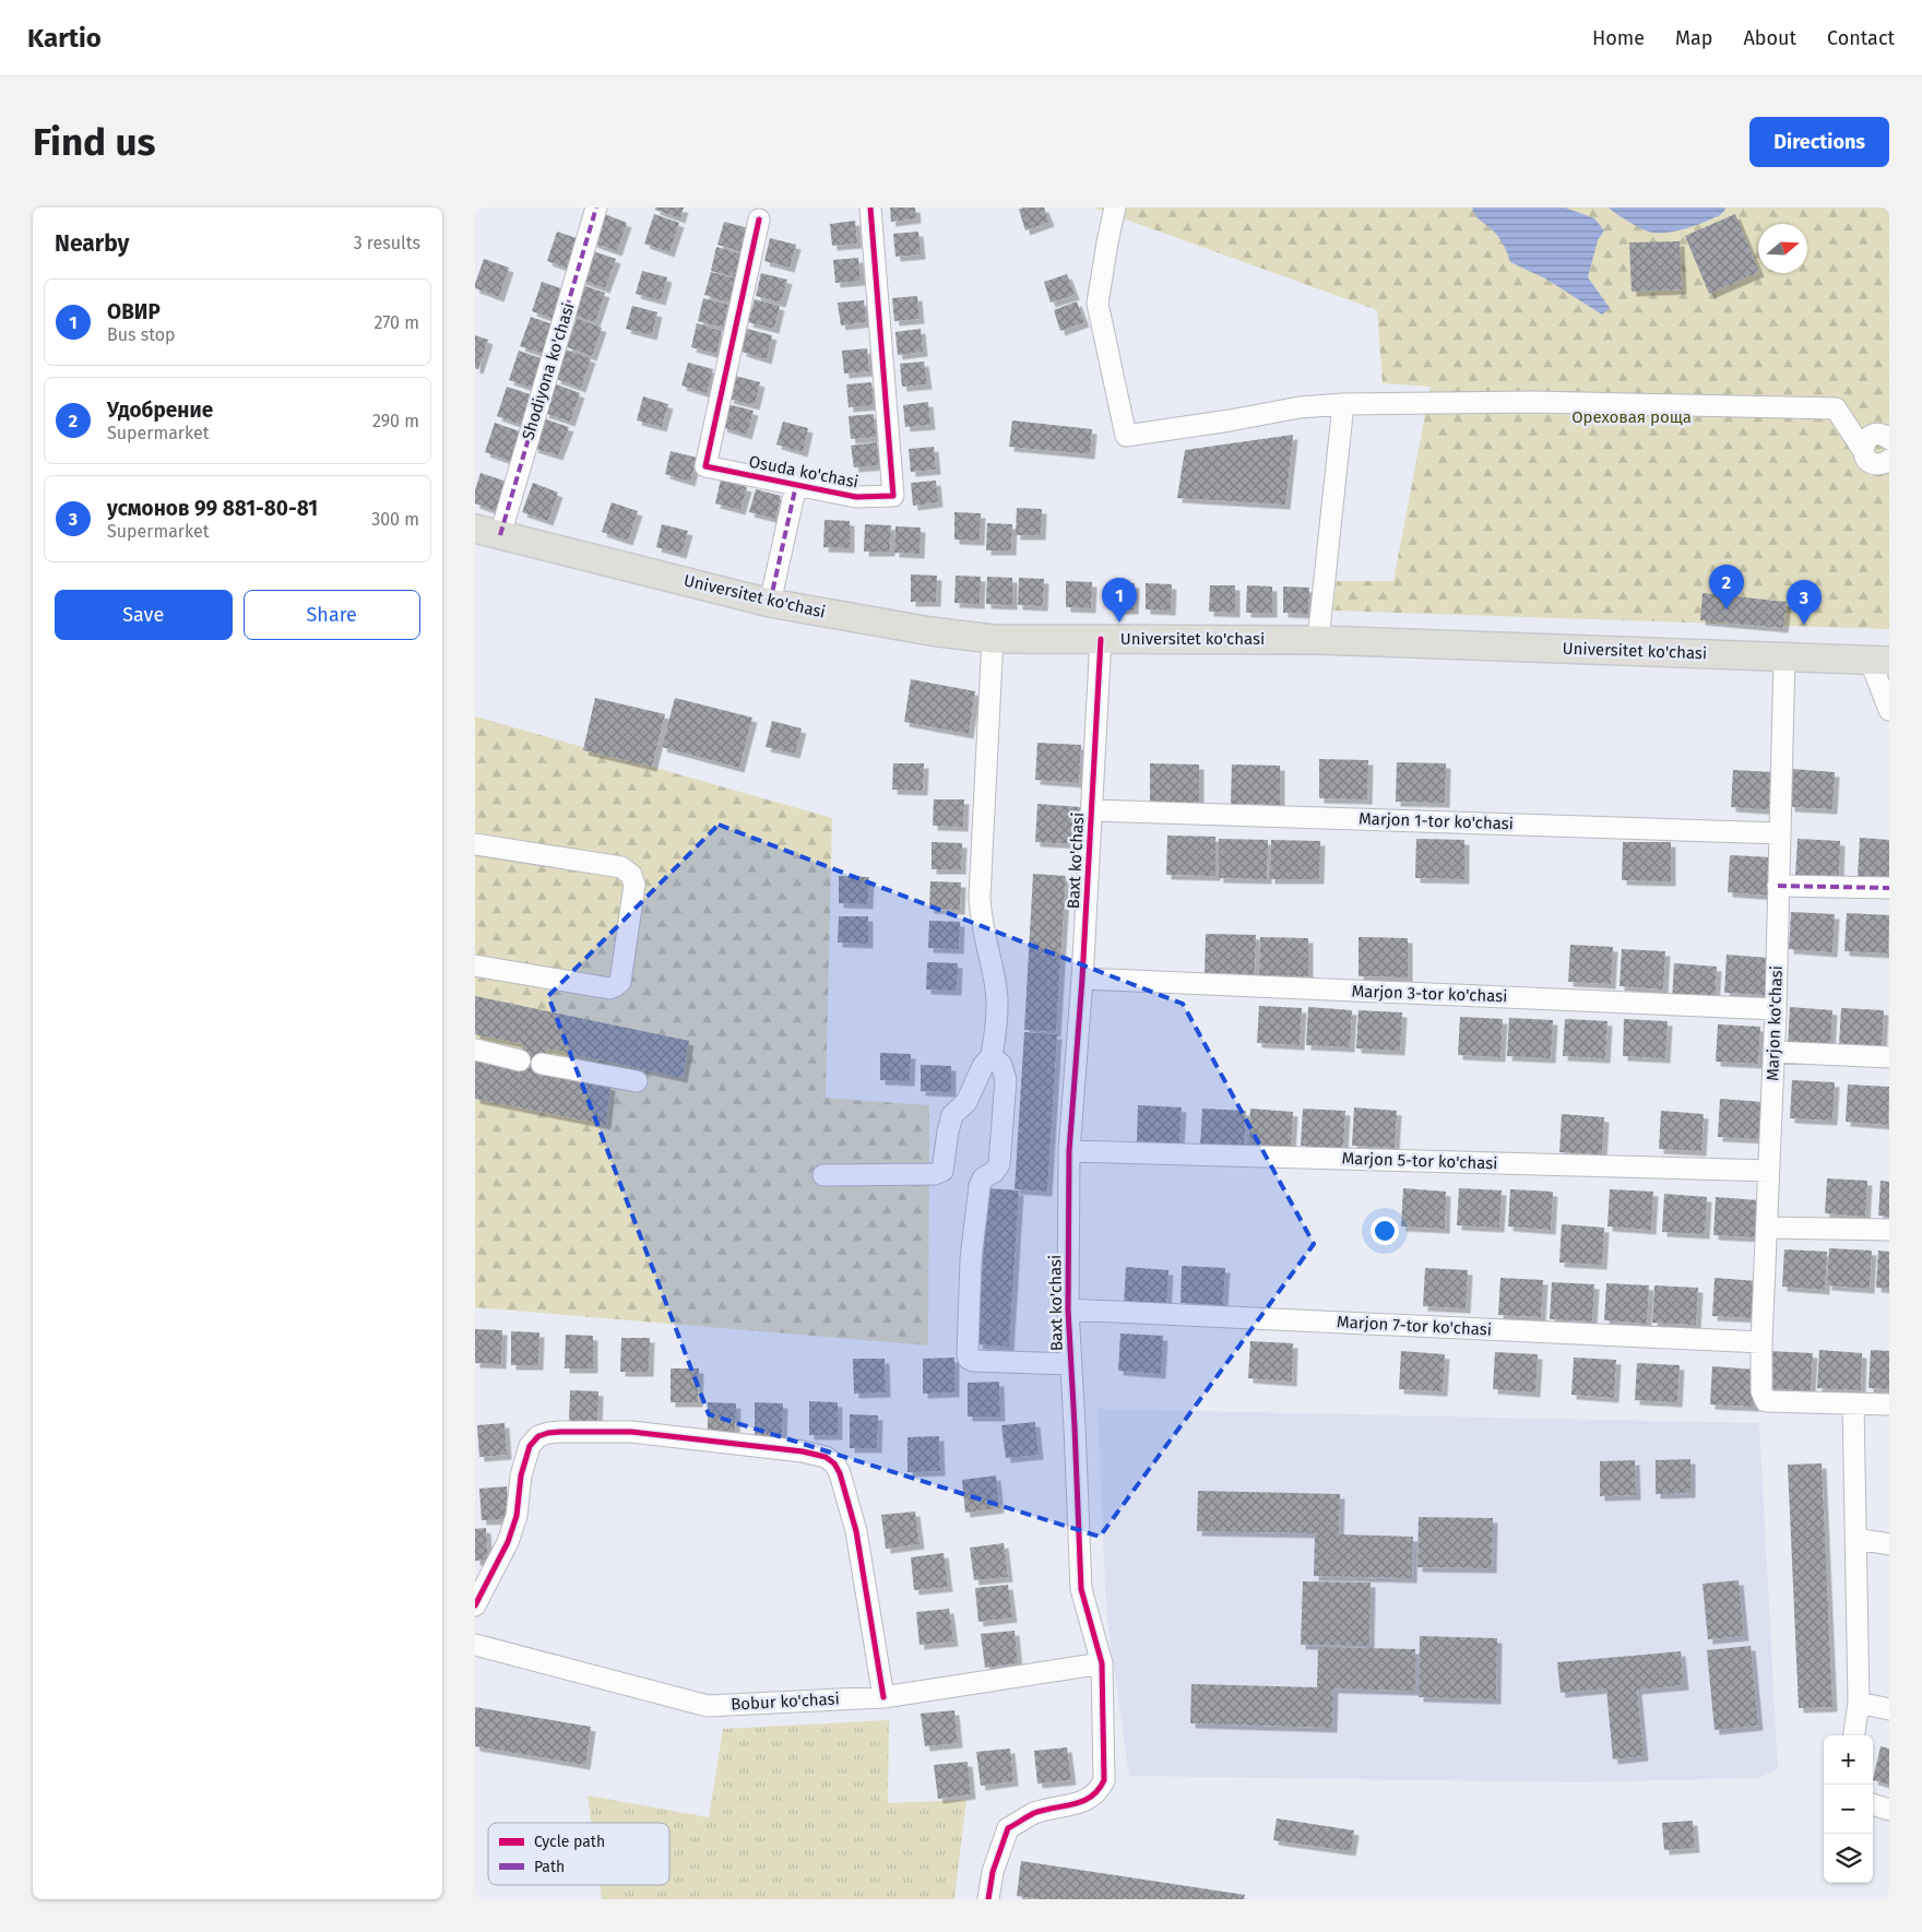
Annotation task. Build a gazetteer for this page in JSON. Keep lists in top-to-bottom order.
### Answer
{
  "streets": {
    "main road": ["Universitet ko'chasi"],
    "street": [
      "Shodiyona ko'chasi",
      "Osuda ko'chasi",
      "Marjon 1-tor ko'chasi",
      "Baxt ko'chasi",
      "Marjon 3-tor ko'chasi",
      "Marjon ko'chasi",
      "Marjon 5-tor ko'chasi",
      "Marjon 7-tor ko'chasi",
      "Bobur ko'chasi"
    ]
  },
  "crossings": [
    ["Shodiyona ko'chasi", "Universitet ko'chasi"],
    ["Osuda ko'chasi", "Universitet ko'chasi"],
    ["Universitet ko'chasi", "Baxt ko'chasi"],
    ["Universitet ko'chasi", "Marjon ko'chasi"],
    ["Marjon 1-tor ko'chasi", "Baxt ko'chasi"],
    ["Marjon 1-tor ko'chasi", "Marjon ko'chasi"],
    ["Baxt ko'chasi", "Marjon 3-tor ko'chasi"],
    ["Baxt ko'chasi", "Marjon 5-tor ko'chasi"],
    ["Baxt ko'chasi", "Marjon 7-tor ko'chasi"],
    ["Baxt ko'chasi", "Bobur ko'chasi"],
    ["Marjon 3-tor ko'chasi", "Marjon ko'chasi"],
    ["Marjon ko'chasi", "Marjon 5-tor ko'chasi"],
    ["Marjon ko'chasi", "Marjon 7-tor ko'chasi"]
  ],
  "parks": ["Ореховая роща"],
  "legend": ["Cycle path", "Path"],
  "north": "right",
  "page": {
    "header": "Kartio",
    "nav": [
      "Home",
      "Map",
      "About",
      "Contact"
    ],
    "buttons": [
      "Directions",
      ["Save", "Share"]
    ],
    "title": "Find us",
    "heading": ["Nearby", "3 results"],
    "list": [
      {
        "mark": "1",
        "name": "ОВИР",
        "note": "Bus stop",
        "value": "270 m"
      },
      {
        "mark": "2",
        "name": "Удобрение",
        "note": "Supermarket",
        "value": "290 m"
      },
      {
        "mark": "3",
        "name": "усмонов 99 881-80-81",
        "note": "Supermarket",
        "value": "300 m"
      }
    ],
    "pins": ["2", "1", "3"],
    "map_buttons": ["+", "−"]
  }
}
